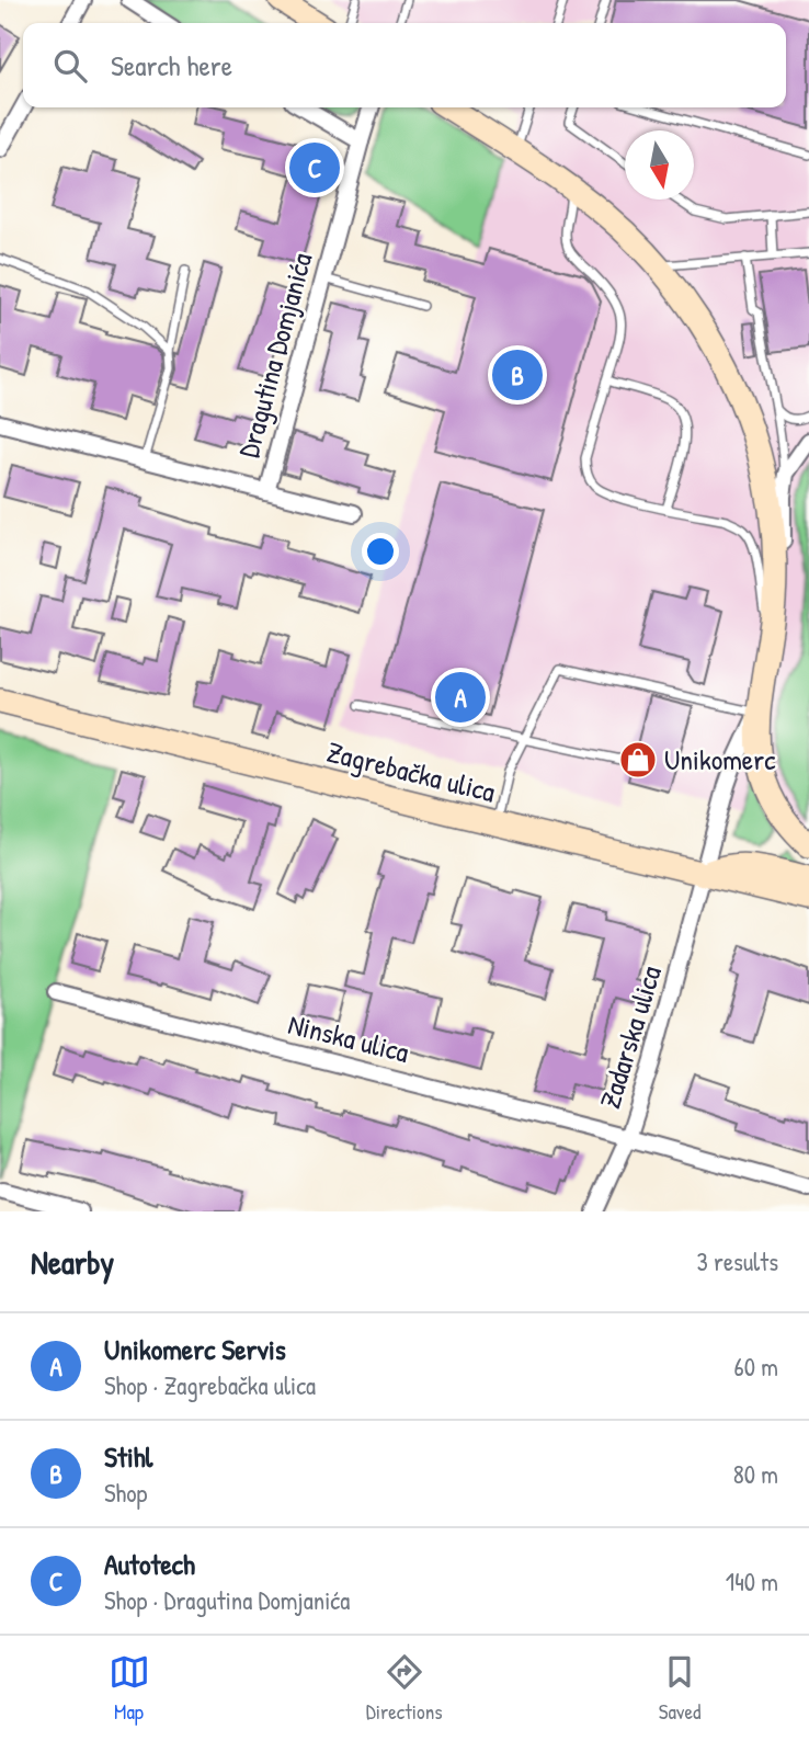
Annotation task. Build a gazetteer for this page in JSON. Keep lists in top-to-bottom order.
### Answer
{
  "streets": {
    "main road": ["Zagrebačka ulica"],
    "street": ["Dragutina Domjanića", "Zadarska ulica", "Ninska ulica"]
  },
  "crossings": [
    ["Zagrebačka ulica", "Zadarska ulica"],
    ["Zadarska ulica", "Ninska ulica"]
  ],
  "places": {
    "shop": ["Unikomerc"]
  },
  "north": "bottom",
  "page": {
    "search": "Search here",
    "pins": ["C", "B", "A"],
    "heading": ["Nearby", "3 results"],
    "list": [
      {
        "mark": "A",
        "name": "Unikomerc Servis",
        "note": "Shop · Zagrebačka ulica",
        "value": "60 m"
      },
      {
        "mark": "B",
        "name": "Stihl",
        "note": "Shop",
        "value": "80 m"
      },
      {
        "mark": "C",
        "name": "Autotech",
        "note": "Shop · Dragutina Domjanića",
        "value": "140 m"
      }
    ],
    "nav": ["Map", "Directions", "Saved"]
  }
}
